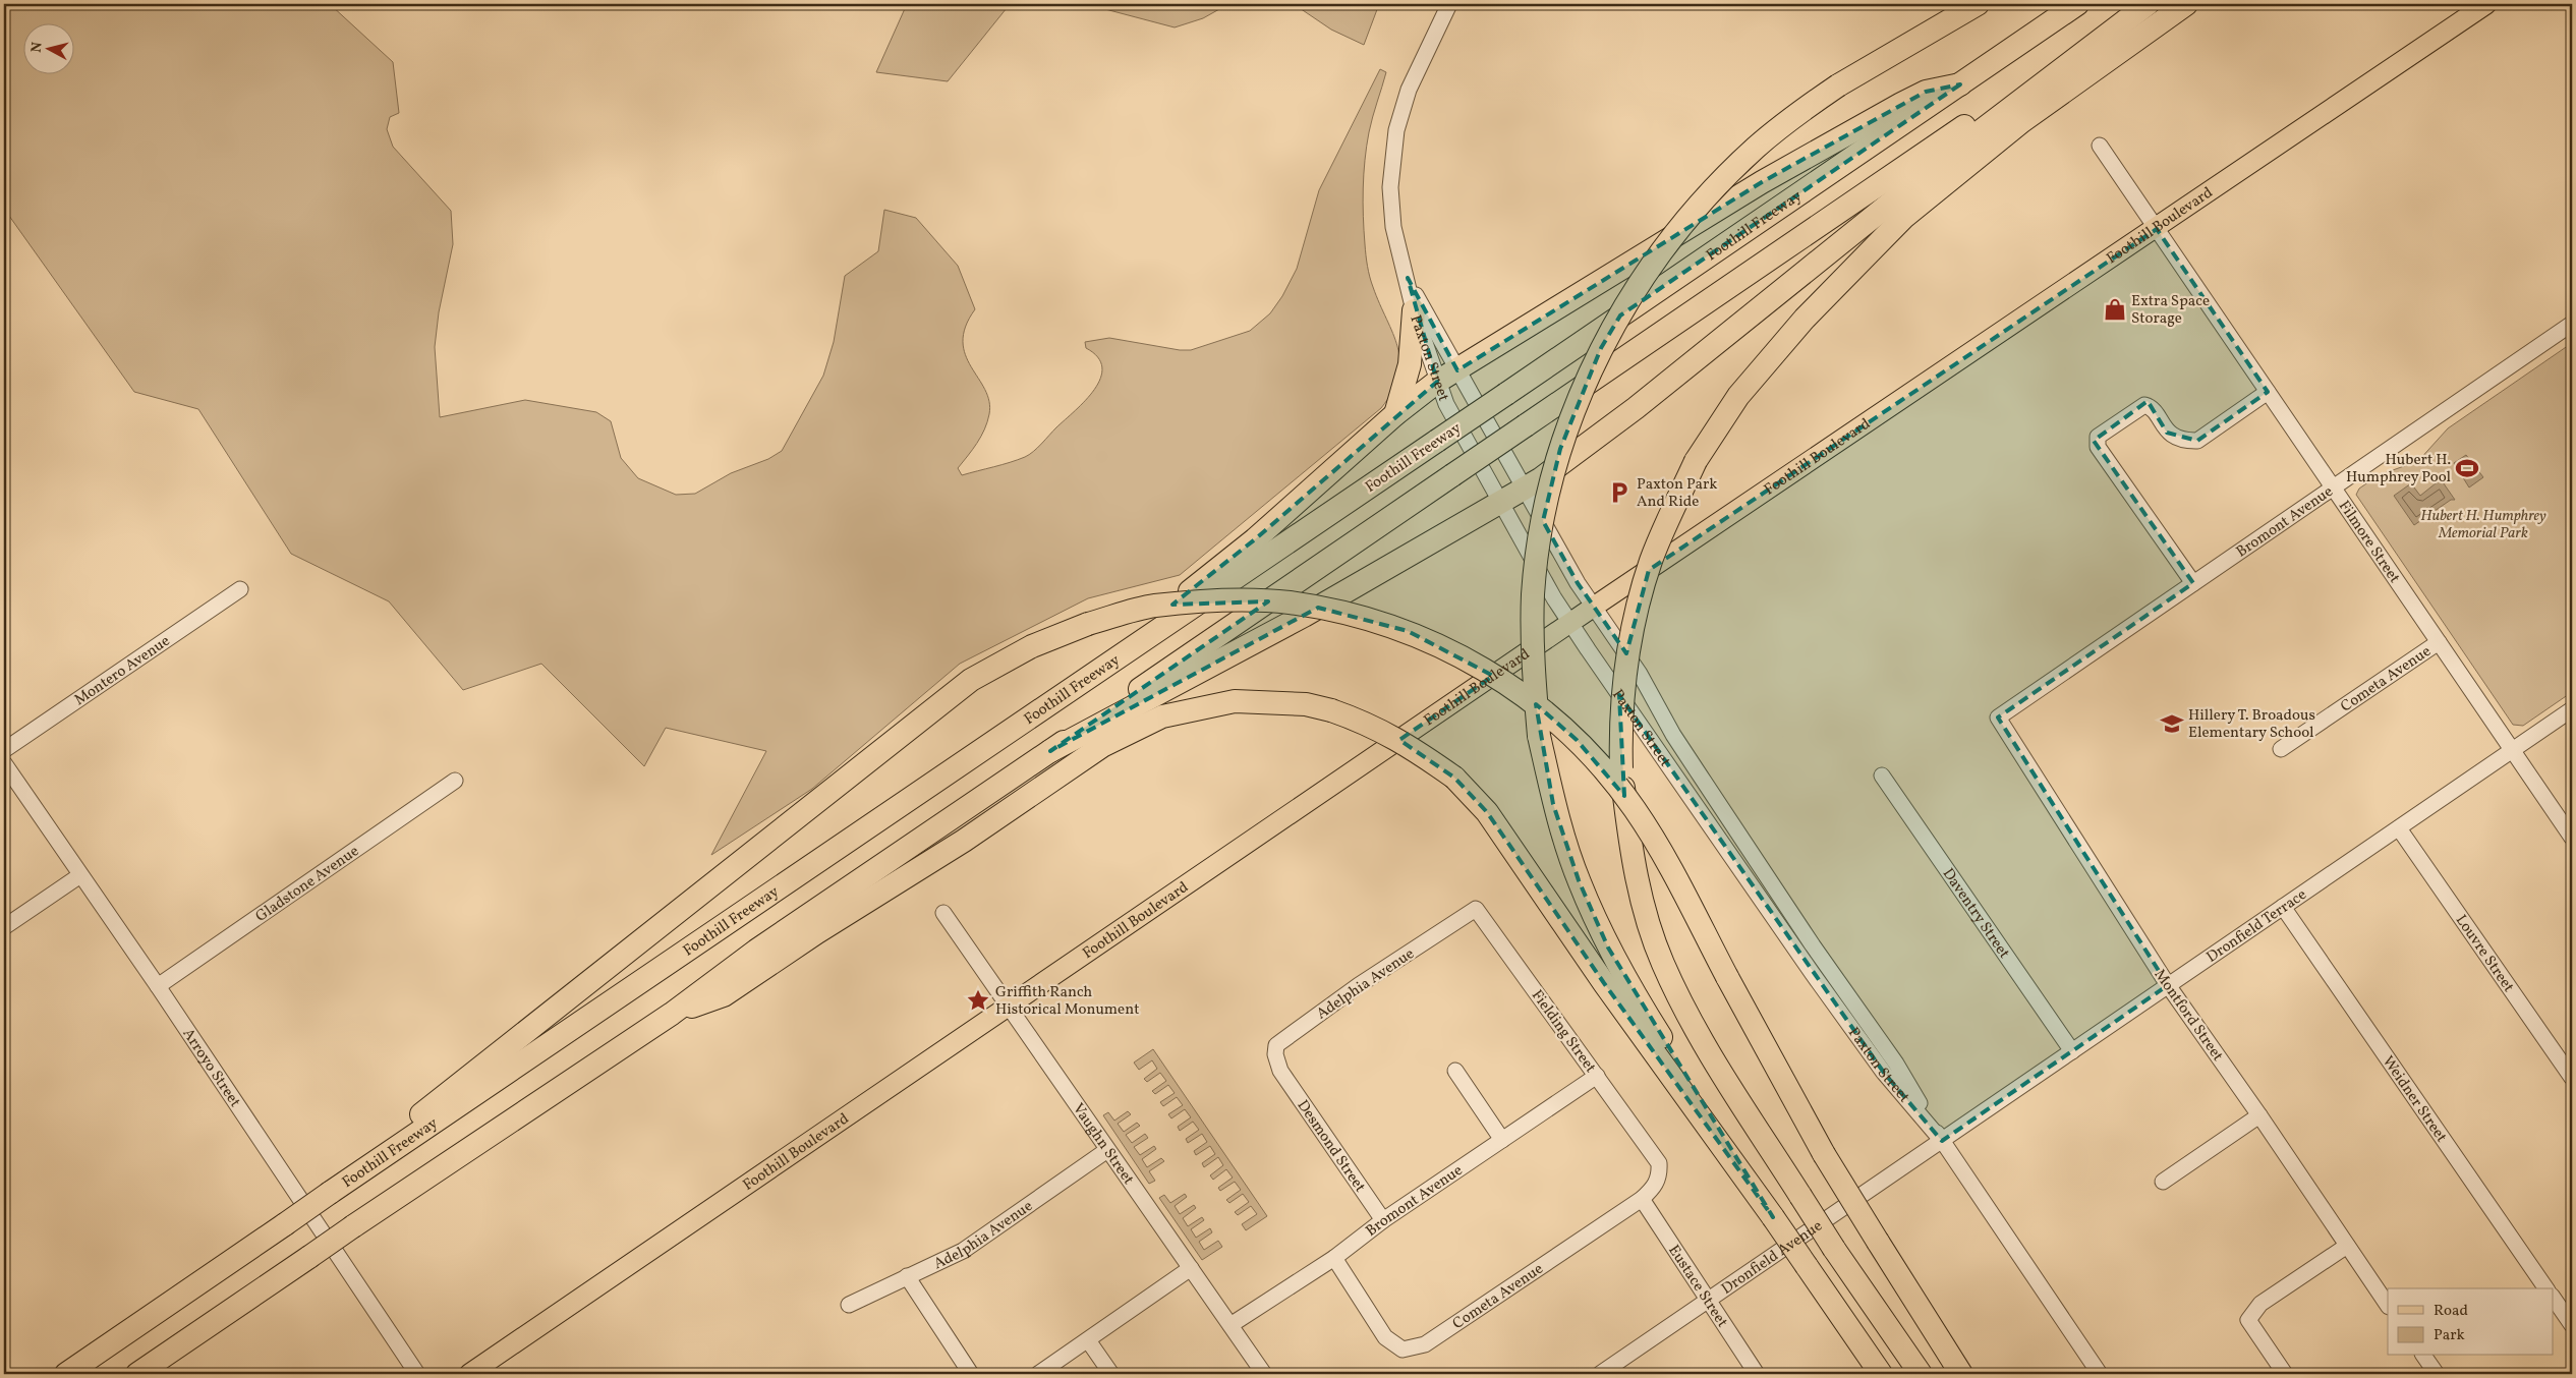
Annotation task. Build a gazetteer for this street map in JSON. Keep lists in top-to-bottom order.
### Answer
{
  "streets": {
    "highway": ["Foothill Freeway"],
    "main road": ["Foothill Boulevard"],
    "street": [
      "Paxton Street",
      "Bromont Avenue",
      "Filmore Street",
      "Montero Avenue",
      "Cometa Avenue",
      "Gladstone Avenue",
      "Daventry Street",
      "Dronfield Terrace",
      "Louvre Street",
      "Adelphia Avenue",
      "Montford Street",
      "Fielding Street",
      "Arroyo Street",
      "Weidner Street",
      "Vaughn Street",
      "Desmond Street",
      "Dronfield Avenue",
      "Eustace Street"
    ]
  },
  "crossings": [
    ["Foothill Boulevard", "Paxton Street"],
    ["Foothill Boulevard", "Filmore Street"],
    ["Foothill Boulevard", "Vaughn Street"],
    ["Paxton Street", "Dronfield Terrace"],
    ["Paxton Street", "Dronfield Avenue"],
    ["Bromont Avenue", "Filmore Street"],
    ["Bromont Avenue", "Cometa Avenue"],
    ["Bromont Avenue", "Montford Street"],
    ["Bromont Avenue", "Fielding Street"],
    ["Bromont Avenue", "Vaughn Street"],
    ["Bromont Avenue", "Desmond Street"],
    ["Filmore Street", "Cometa Avenue"],
    ["Filmore Street", "Dronfield Terrace"],
    ["Cometa Avenue", "Fielding Street"],
    ["Cometa Avenue", "Eustace Street"],
    ["Gladstone Avenue", "Arroyo Street"],
    ["Daventry Street", "Dronfield Terrace"],
    ["Dronfield Terrace", "Louvre Street"],
    ["Dronfield Terrace", "Montford Street"],
    ["Dronfield Terrace", "Weidner Street"],
    ["Dronfield Terrace", "Dronfield Avenue"],
    ["Adelphia Avenue", "Fielding Street"],
    ["Adelphia Avenue", "Vaughn Street"],
    ["Adelphia Avenue", "Desmond Street"],
    ["Dronfield Avenue", "Eustace Street"]
  ],
  "parks": ["Hubert H. Humphrey Memorial Park"],
  "places": {
    "shop": ["Extra Space Storage"],
    "sports": ["Hubert H. Humphrey Pool"],
    "parking": ["Paxton Park And Ride"],
    "school or university": ["Hillery T. Broadous Elementary School"],
    "place": ["Griffith Ranch Historical Monument"]
  },
  "legend": ["Road", "Park"],
  "north": "left"
}
